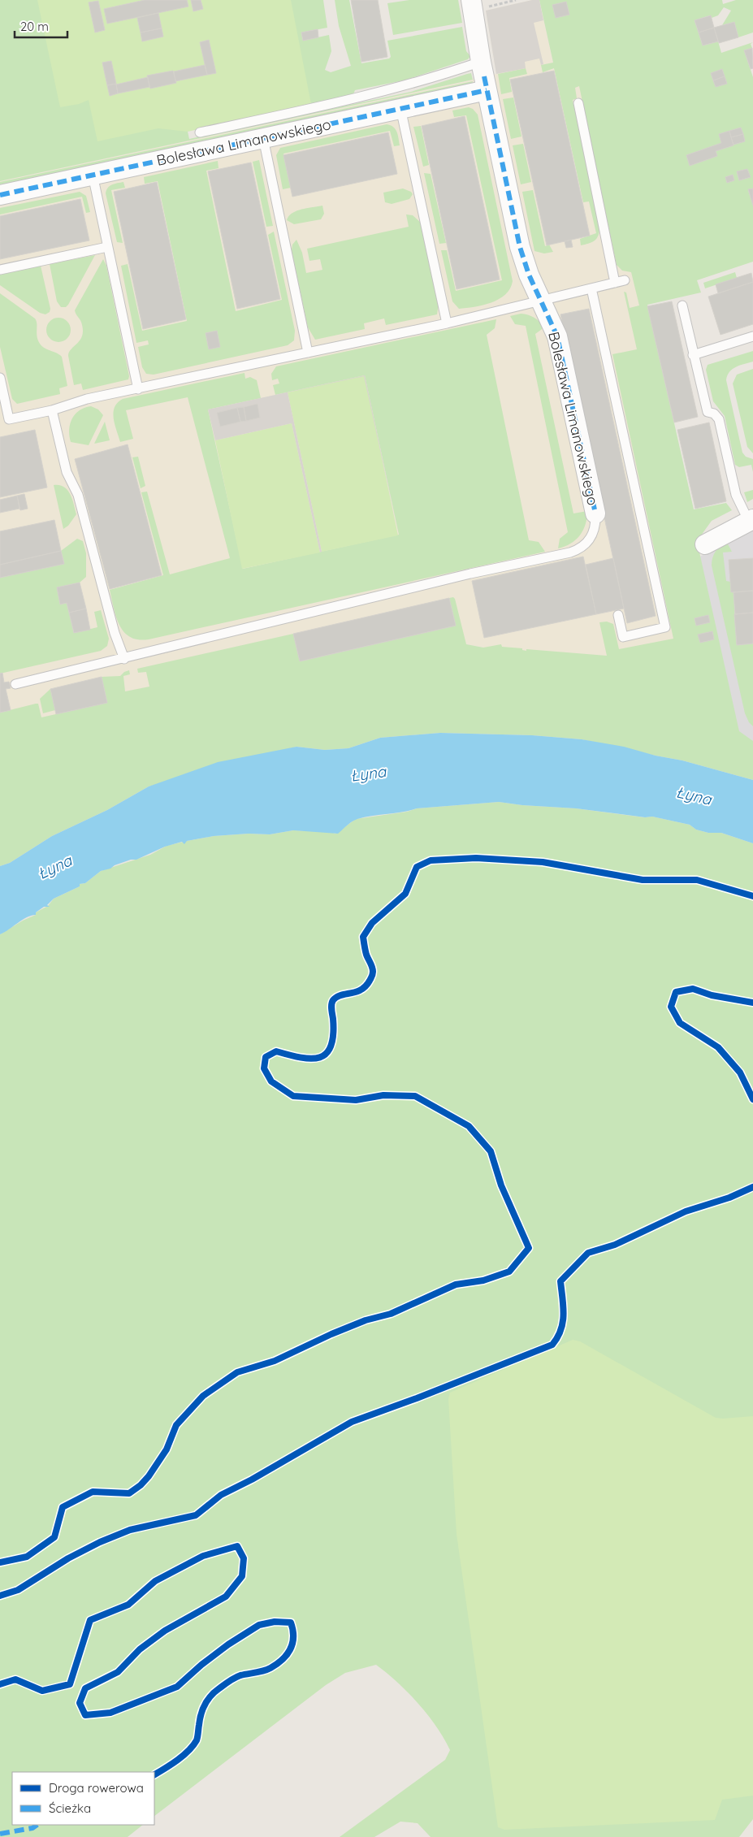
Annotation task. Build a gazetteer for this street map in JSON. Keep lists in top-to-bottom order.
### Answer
{
  "streets": {
    "street": ["Bolesława Limanowskiego"]
  },
  "water": ["Łyna"],
  "legend": ["Droga rowerowa", "Ścieżka"],
  "scale_bar": "20 m"
}
